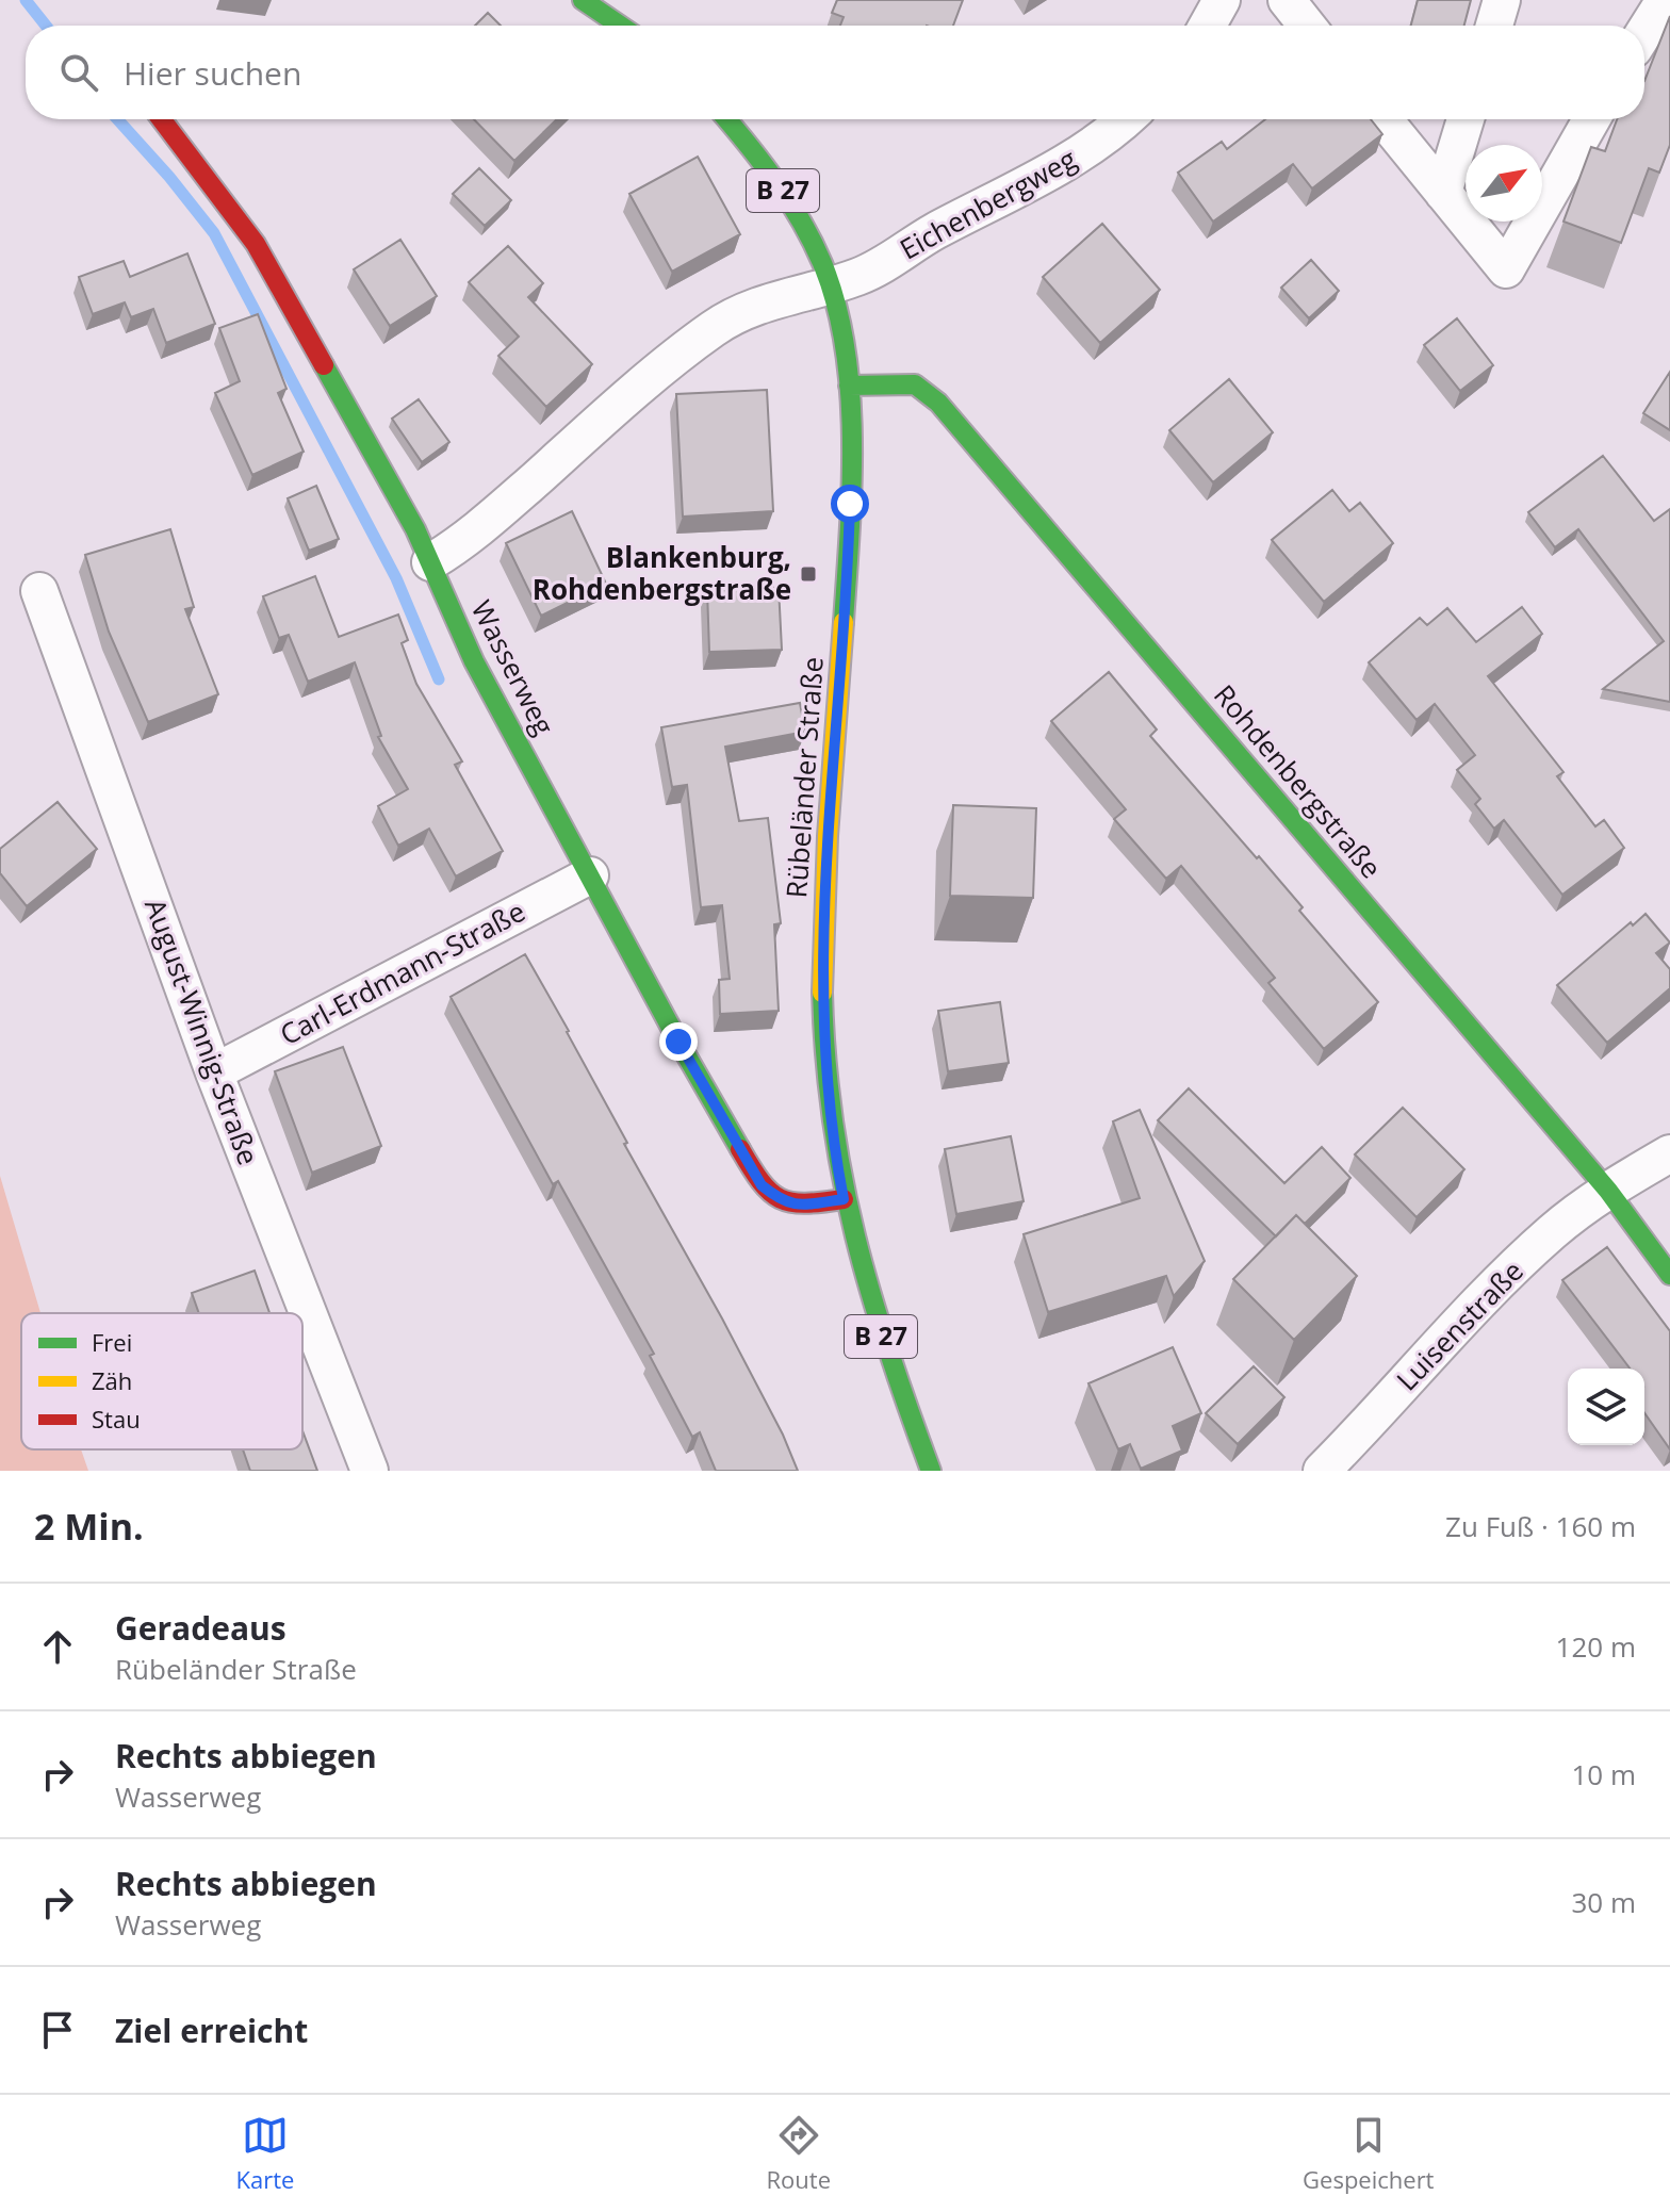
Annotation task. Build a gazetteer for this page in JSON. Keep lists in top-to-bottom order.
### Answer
{
  "streets": {
    "street": [
      "B 27",
      "Eichenbergweg",
      "Wasserweg",
      "Rübeländer Straße",
      "Rohdenbergstraße",
      "Carl-Erdmann-Straße",
      "August-Winnig-Straße",
      "Luisenstraße"
    ]
  },
  "crossings": [
    ["Eichenbergweg", "Wasserweg"],
    ["Eichenbergweg", "Rübeländer Straße"],
    ["Wasserweg", "Rübeländer Straße"],
    ["Wasserweg", "Carl-Erdmann-Straße"],
    ["Rübeländer Straße", "Rohdenbergstraße"],
    ["Rohdenbergstraße", "Luisenstraße"],
    ["Carl-Erdmann-Straße", "August-Winnig-Straße"]
  ],
  "places": {
    "transit": ["Blankenburg, Rohdenbergstraße"]
  },
  "legend": ["Frei", "Zäh", "Stau"],
  "north": "top right",
  "page": {
    "search": "Hier suchen",
    "heading": ["2 Min.", "Zu Fuß · 160 m"],
    "list": [
      ["Geradeaus", "Rübeländer Straße", "120 m"],
      ["Rechts abbiegen", "Wasserweg", "10 m"],
      ["Rechts abbiegen", "Wasserweg", "30 m"],
      "Ziel erreicht"
    ],
    "nav": ["Karte", "Route", "Gespeichert"]
  }
}
